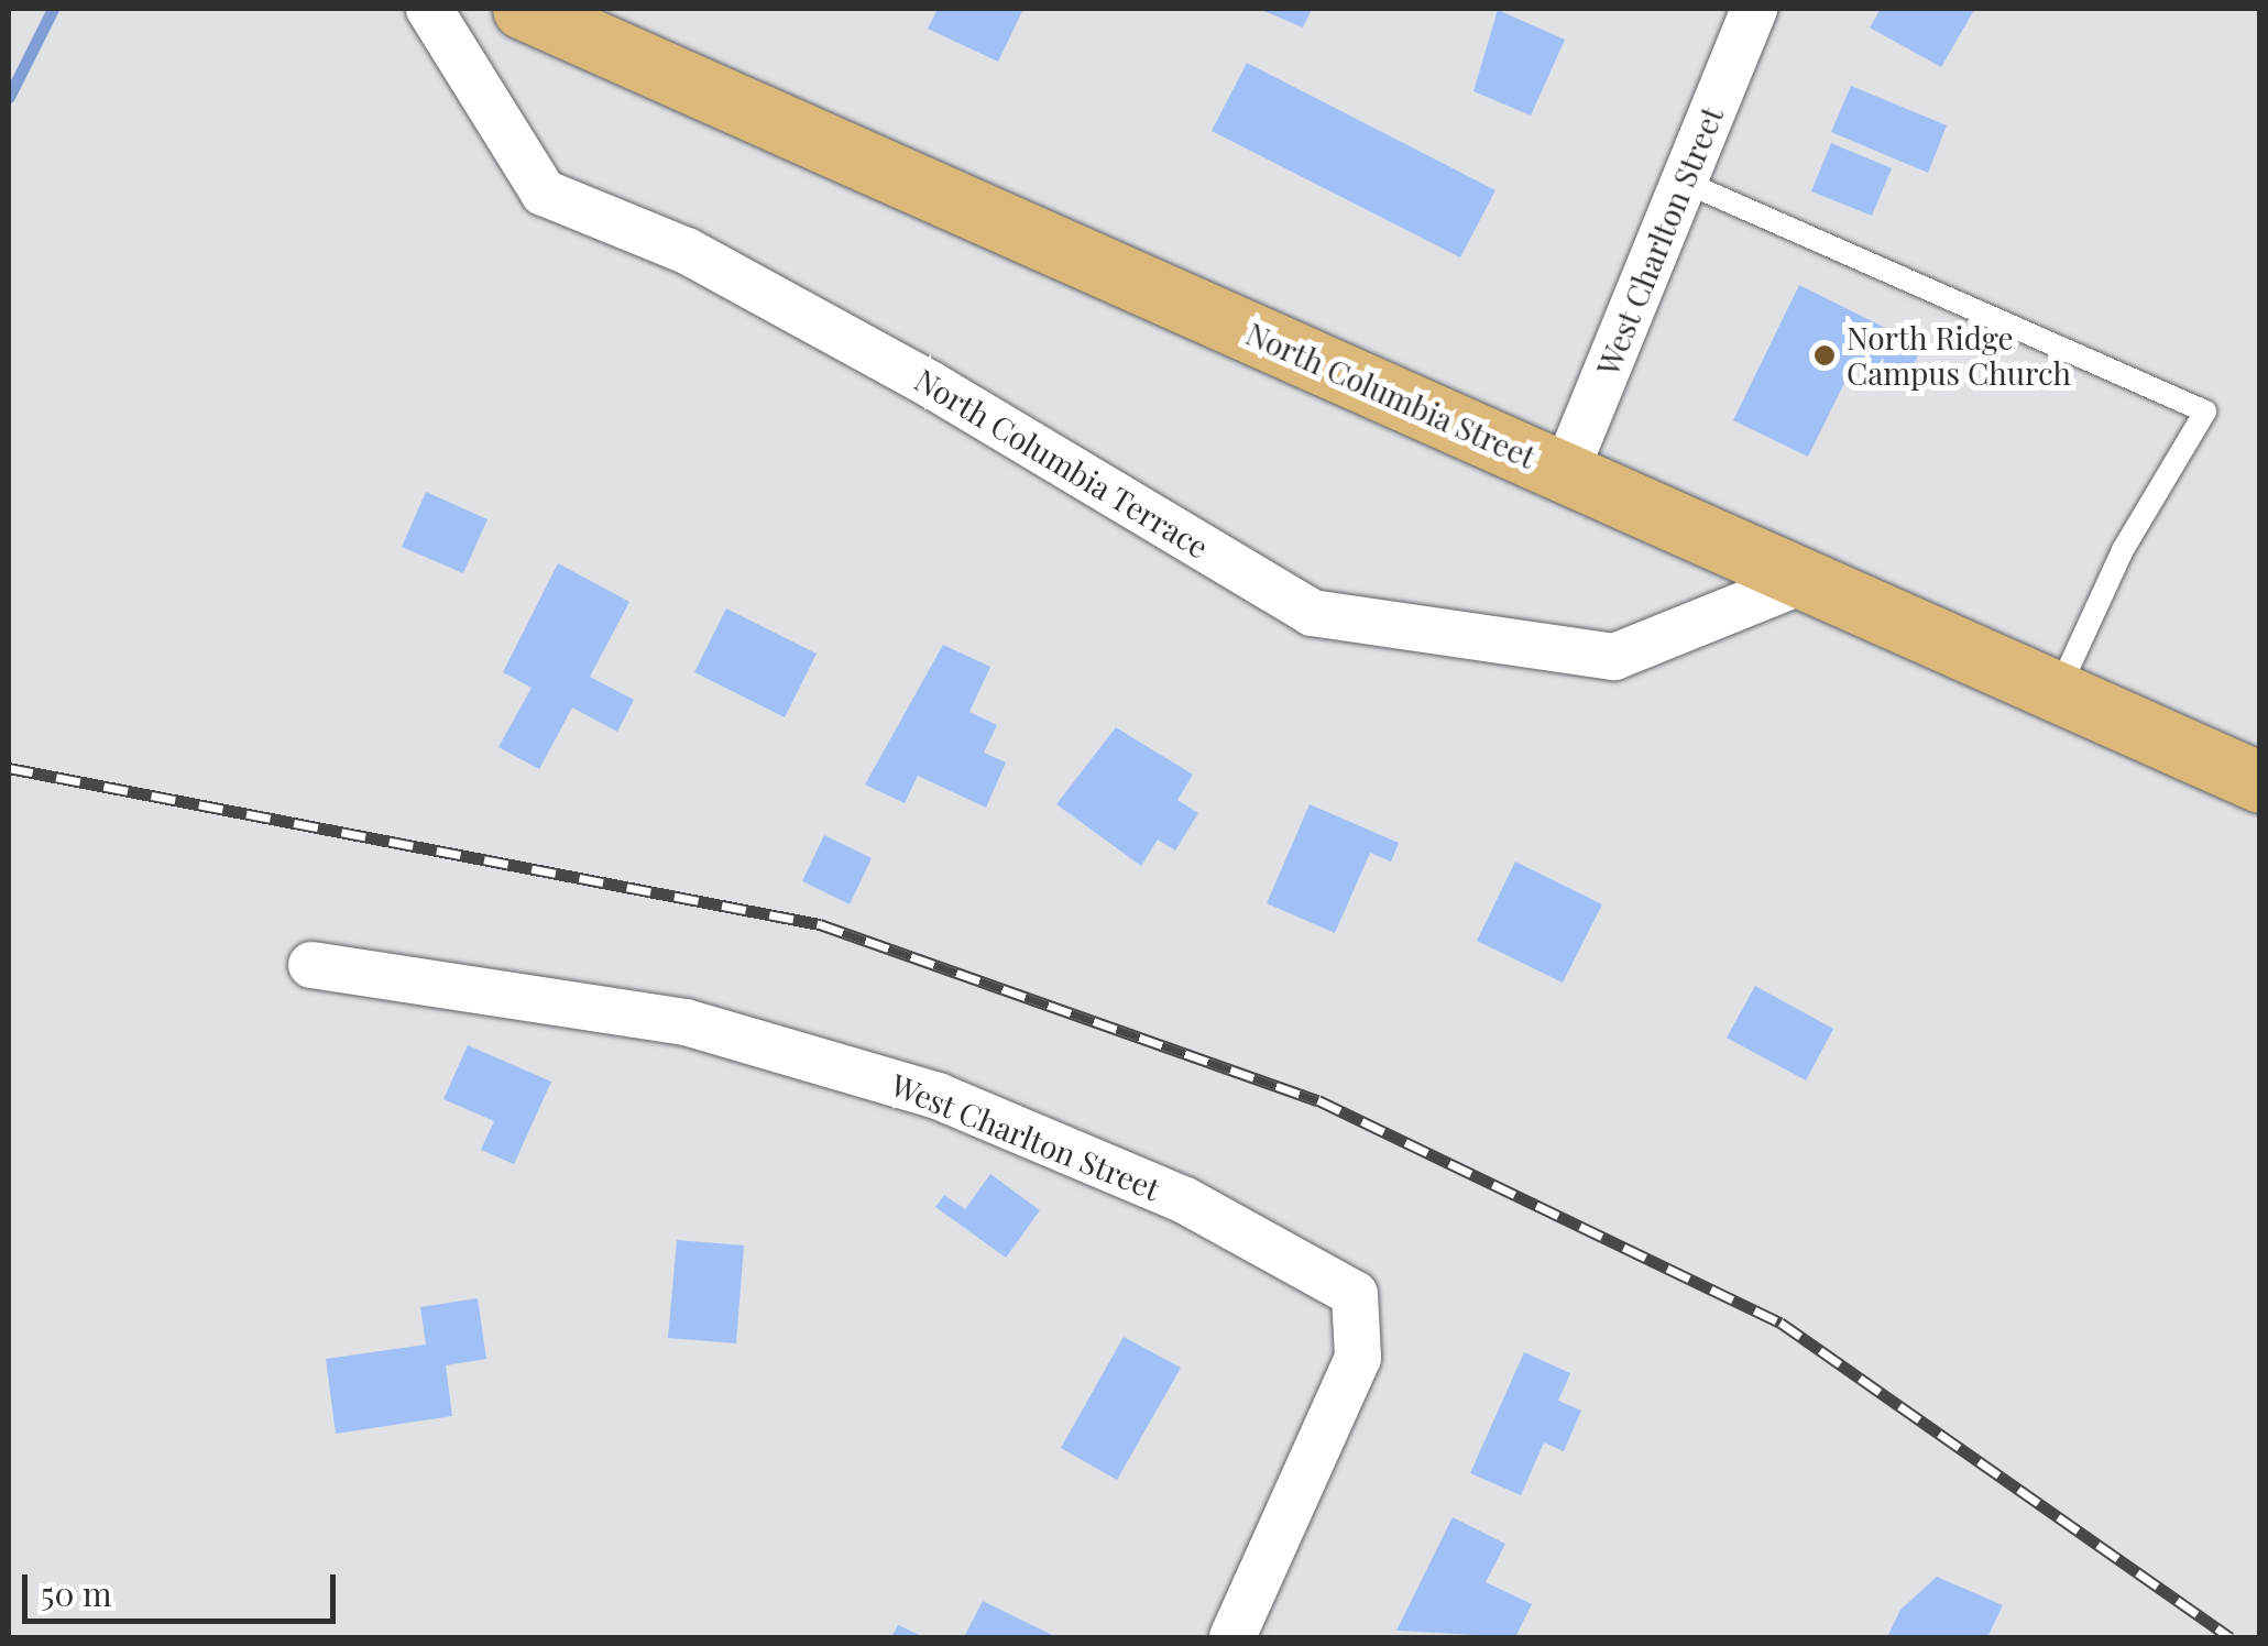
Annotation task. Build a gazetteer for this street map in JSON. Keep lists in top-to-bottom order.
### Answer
{
  "streets": {
    "main road": ["North Columbia Street"],
    "street": ["West Charlton Street", "North Columbia Terrace"]
  },
  "crossings": [
    ["West Charlton Street", "North Columbia Street"],
    ["North Columbia Street", "North Columbia Terrace"]
  ],
  "places": ["North Ridge Campus Church"],
  "scale_bar": "50 m"
}
